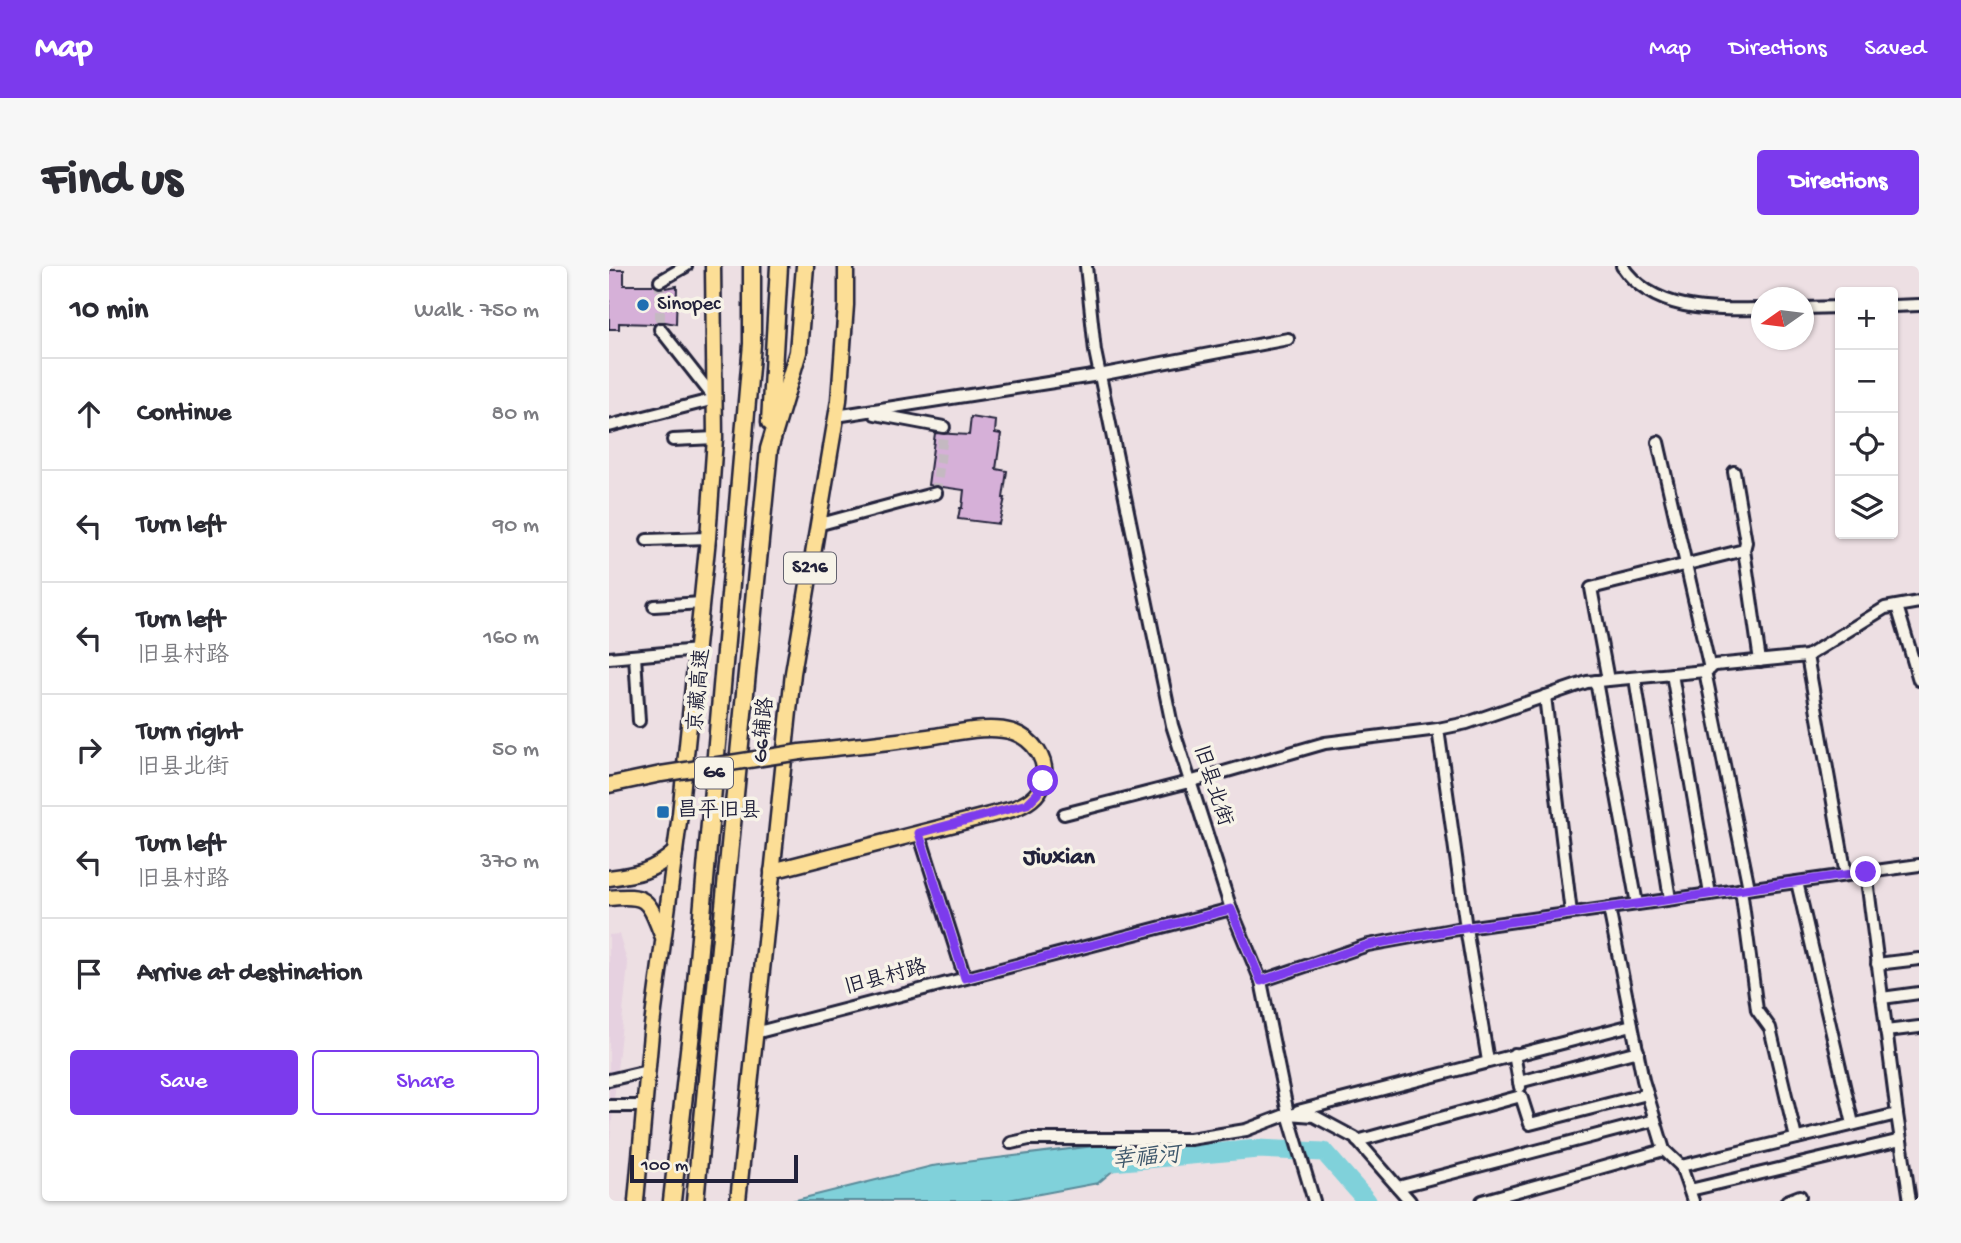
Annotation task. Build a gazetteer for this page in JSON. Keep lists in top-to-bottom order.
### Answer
{
  "streets": {
    "highway": ["京藏高速", "G6"],
    "main road": ["S216", "G6辅路"],
    "street": ["旧县北街", "旧县村路"]
  },
  "crossings": [
    ["G6辅路", "旧县村路"],
    ["旧县北街", "旧县村路"]
  ],
  "districts": ["Jiuxian"],
  "water": ["幸福河"],
  "places": {
    "other": ["Sinopec"],
    "transit": ["昌平旧县"]
  },
  "scale_bar": "100 m",
  "north": "left",
  "page": {
    "header": "Map",
    "nav": ["Map", "Directions", "Saved"],
    "buttons": [
      "Directions",
      ["Save", "Share"]
    ],
    "title": "Find us",
    "heading": ["10 min", "Walk · 750 m"],
    "map_buttons": ["+", "−"],
    "list": [
      ["Continue", "80 m"],
      ["Turn left", "90 m"],
      ["Turn left", "旧县村路", "160 m"],
      ["Turn right", "旧县北街", "50 m"],
      ["Turn left", "旧县村路", "370 m"],
      "Arrive at destination"
    ],
    "scale": "100 m"
  }
}
